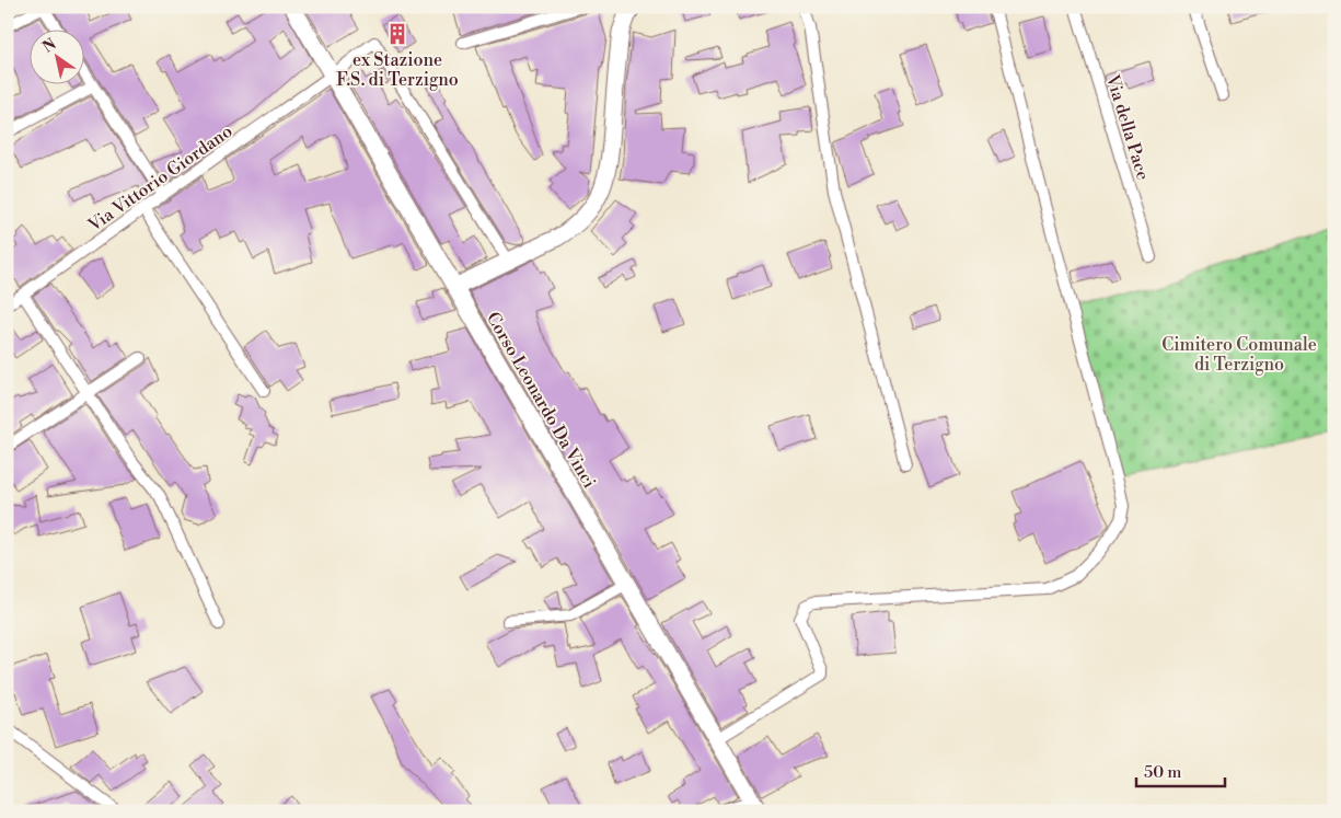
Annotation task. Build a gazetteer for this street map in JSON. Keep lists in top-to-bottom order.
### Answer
{
  "streets": {
    "main road": ["Corso Leonardo Da Vinci"],
    "street": ["Via della Pace", "Via Vittorio Giordano"]
  },
  "crossings": [
    ["Via Vittorio Giordano", "Corso Leonardo Da Vinci"]
  ],
  "parks": ["Cimitero Comunale di Terzigno"],
  "places": {
    "building": ["ex Stazione F.S. di Terzigno"]
  },
  "scale_bar": "50 m",
  "north": "top left"
}
